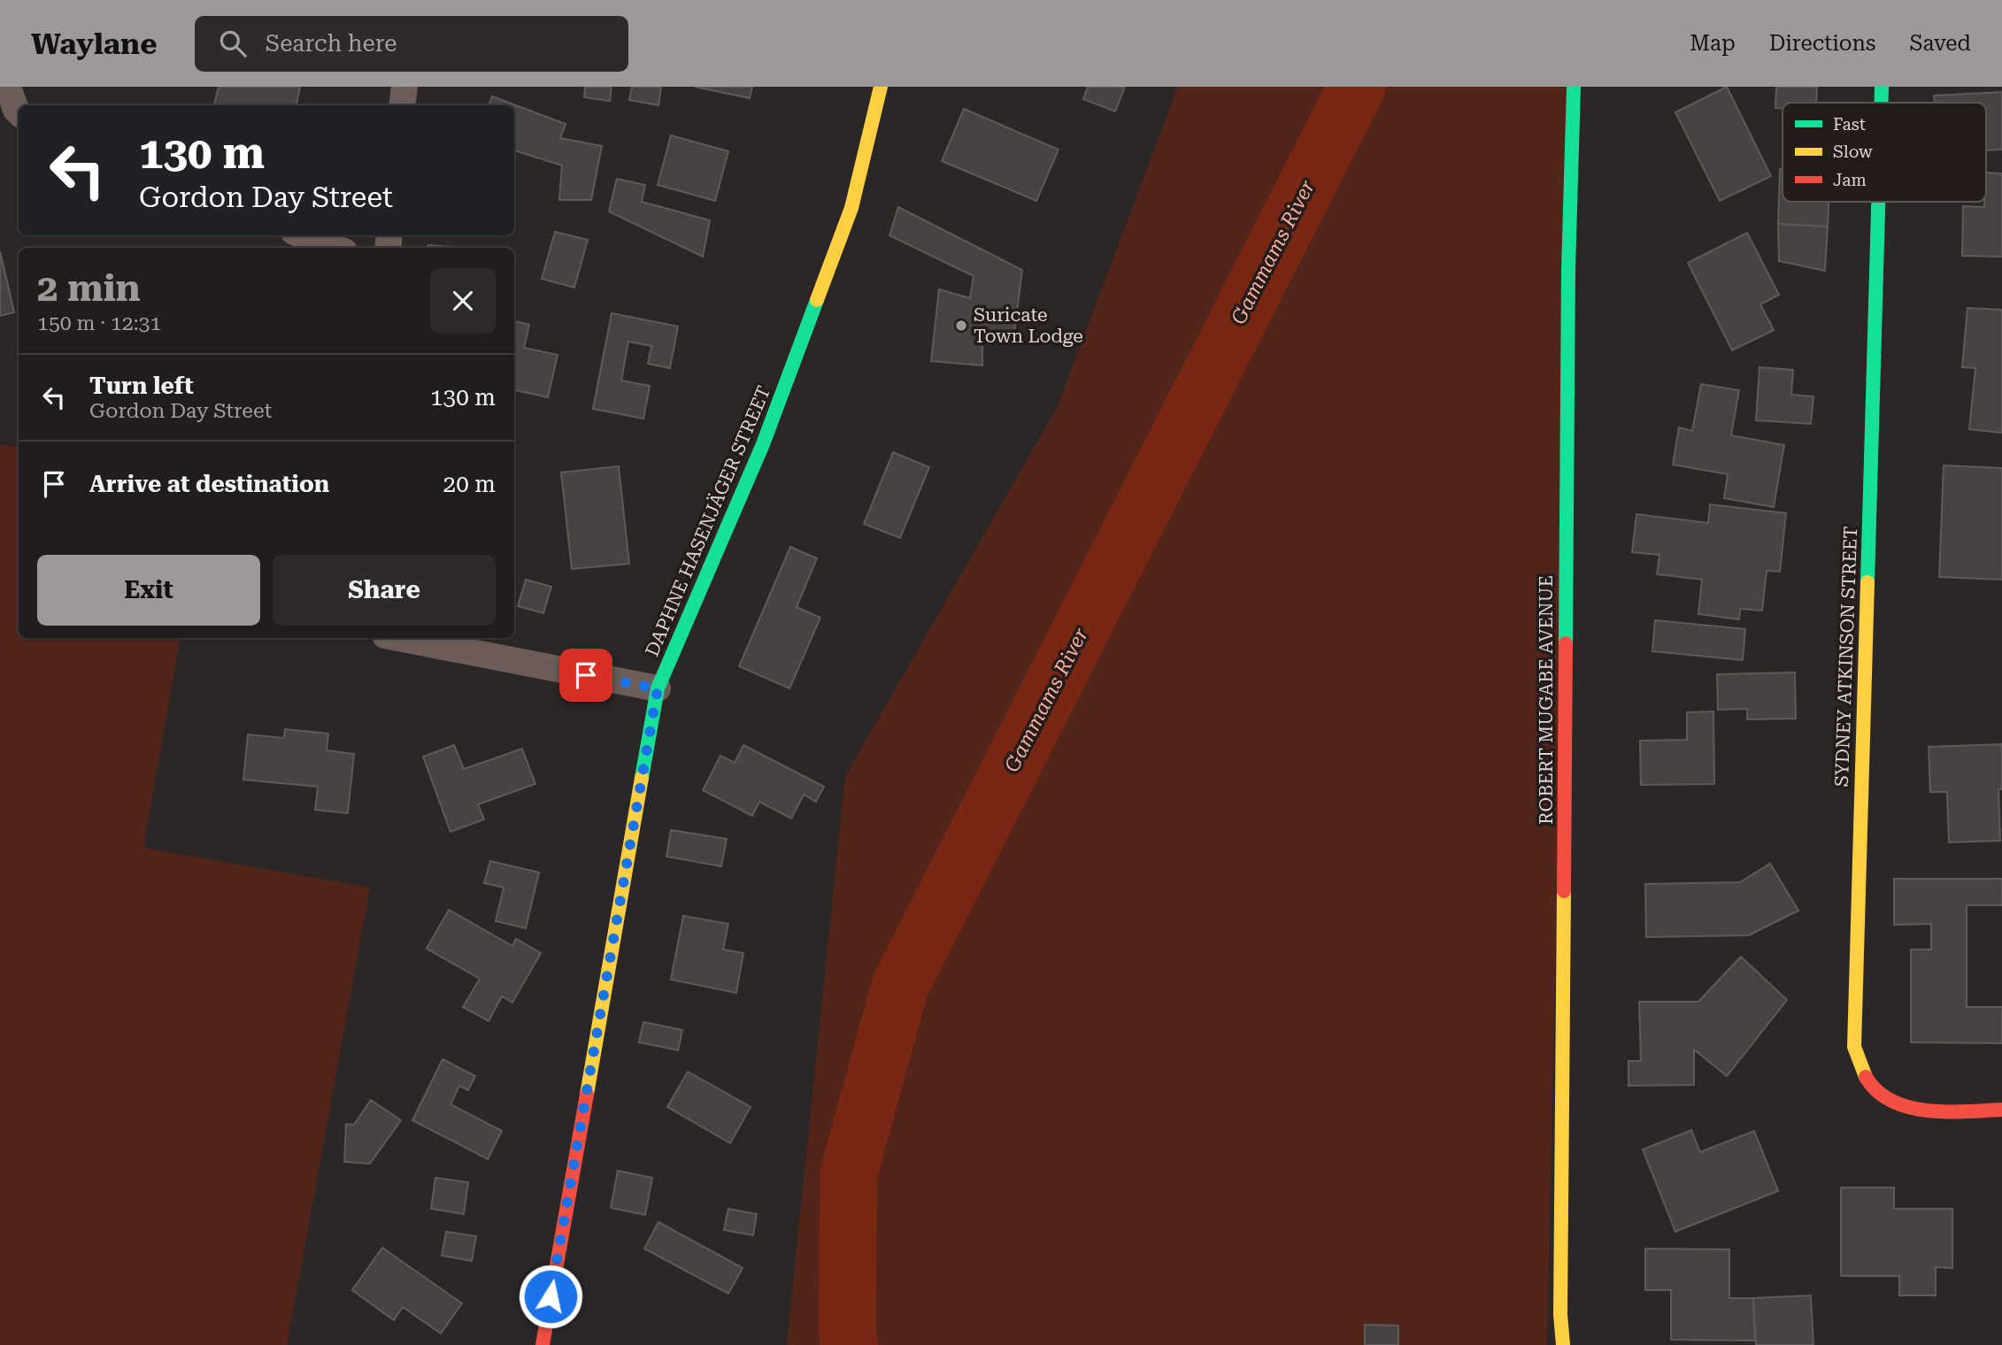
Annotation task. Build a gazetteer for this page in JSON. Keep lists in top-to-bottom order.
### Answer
{
  "streets": {
    "street": ["DAPHNE HASENJÄGER STREET", "SYDNEY ATKINSON STREET", "ROBERT MUGABE AVENUE"]
  },
  "water": ["Gammams River"],
  "places": ["Suricate Town Lodge"],
  "legend": ["Fast", "Slow", "Jam"],
  "page": {
    "header": "Waylane",
    "search": "Search here",
    "nav": ["Map", "Directions", "Saved"],
    "turn": ["130 m", "Gordon Day Street"],
    "heading": ["2 min", "150 m · 12:31"],
    "list": [
      {
        "name": "Turn left",
        "note": "Gordon Day Street",
        "value": "130 m"
      },
      {
        "name": "Arrive at destination",
        "value": "20 m"
      }
    ],
    "buttons": ["Exit", "Share"]
  }
}
